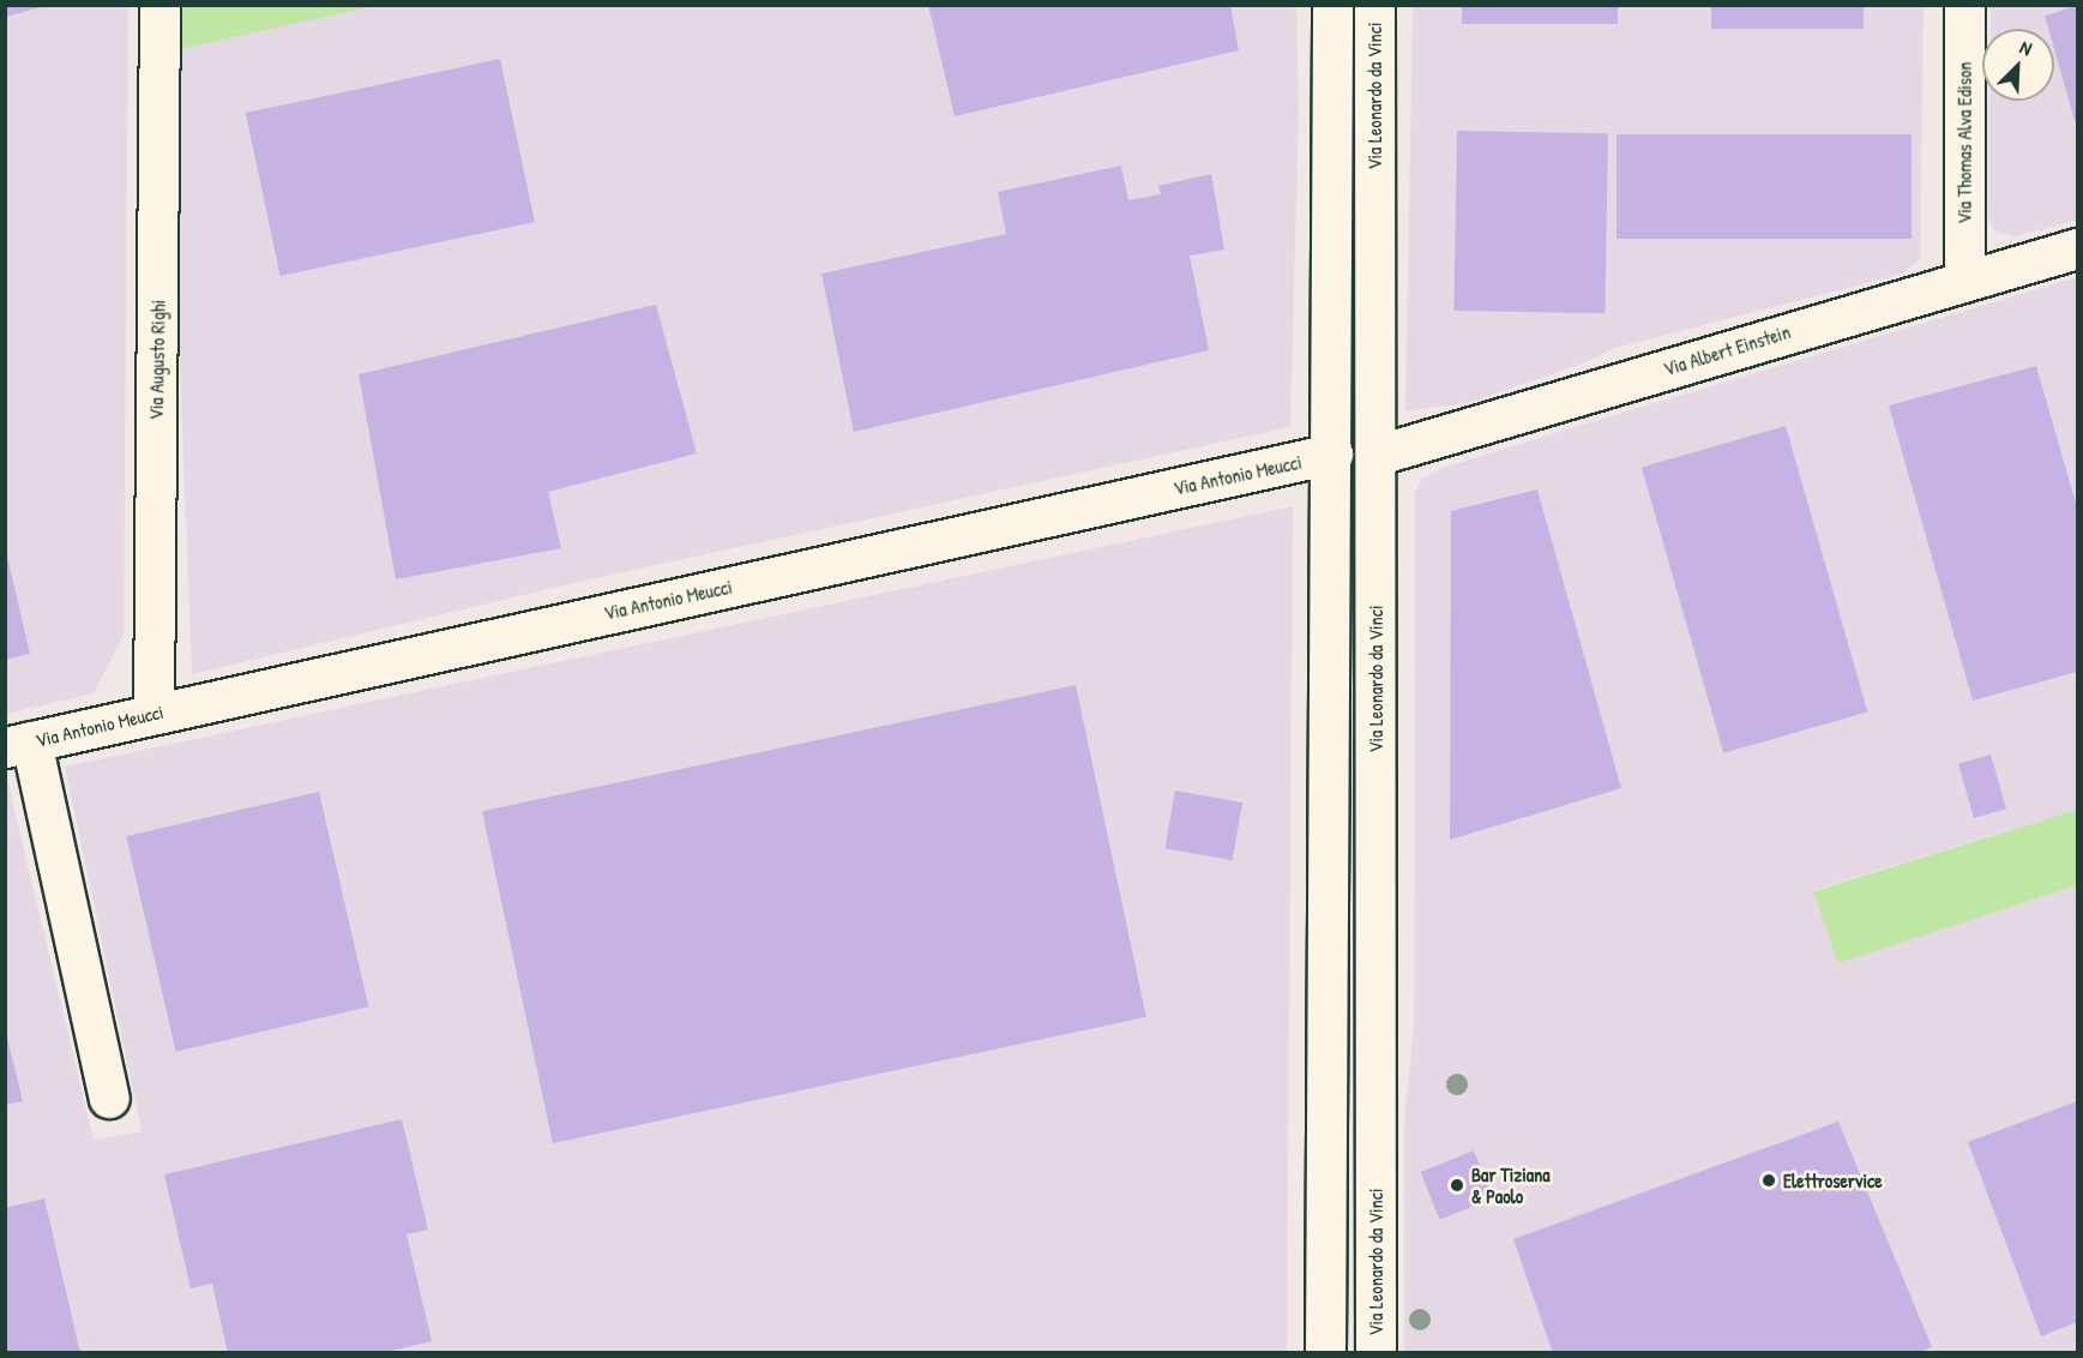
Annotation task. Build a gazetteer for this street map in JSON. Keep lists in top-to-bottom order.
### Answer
{
  "streets": {
    "street": [
      "Via Leonardo da Vinci",
      "Via Thomas Alva Edison",
      "Via Albert Einstein",
      "Via Augusto Righi",
      "Via Antonio Meucci"
    ]
  },
  "crossings": [
    ["Via Leonardo da Vinci", "Via Albert Einstein"],
    ["Via Thomas Alva Edison", "Via Albert Einstein"],
    ["Via Augusto Righi", "Via Antonio Meucci"]
  ],
  "places": ["Elettroservice", "Bar Tiziana & Paolo"],
  "north": "top right"
}
